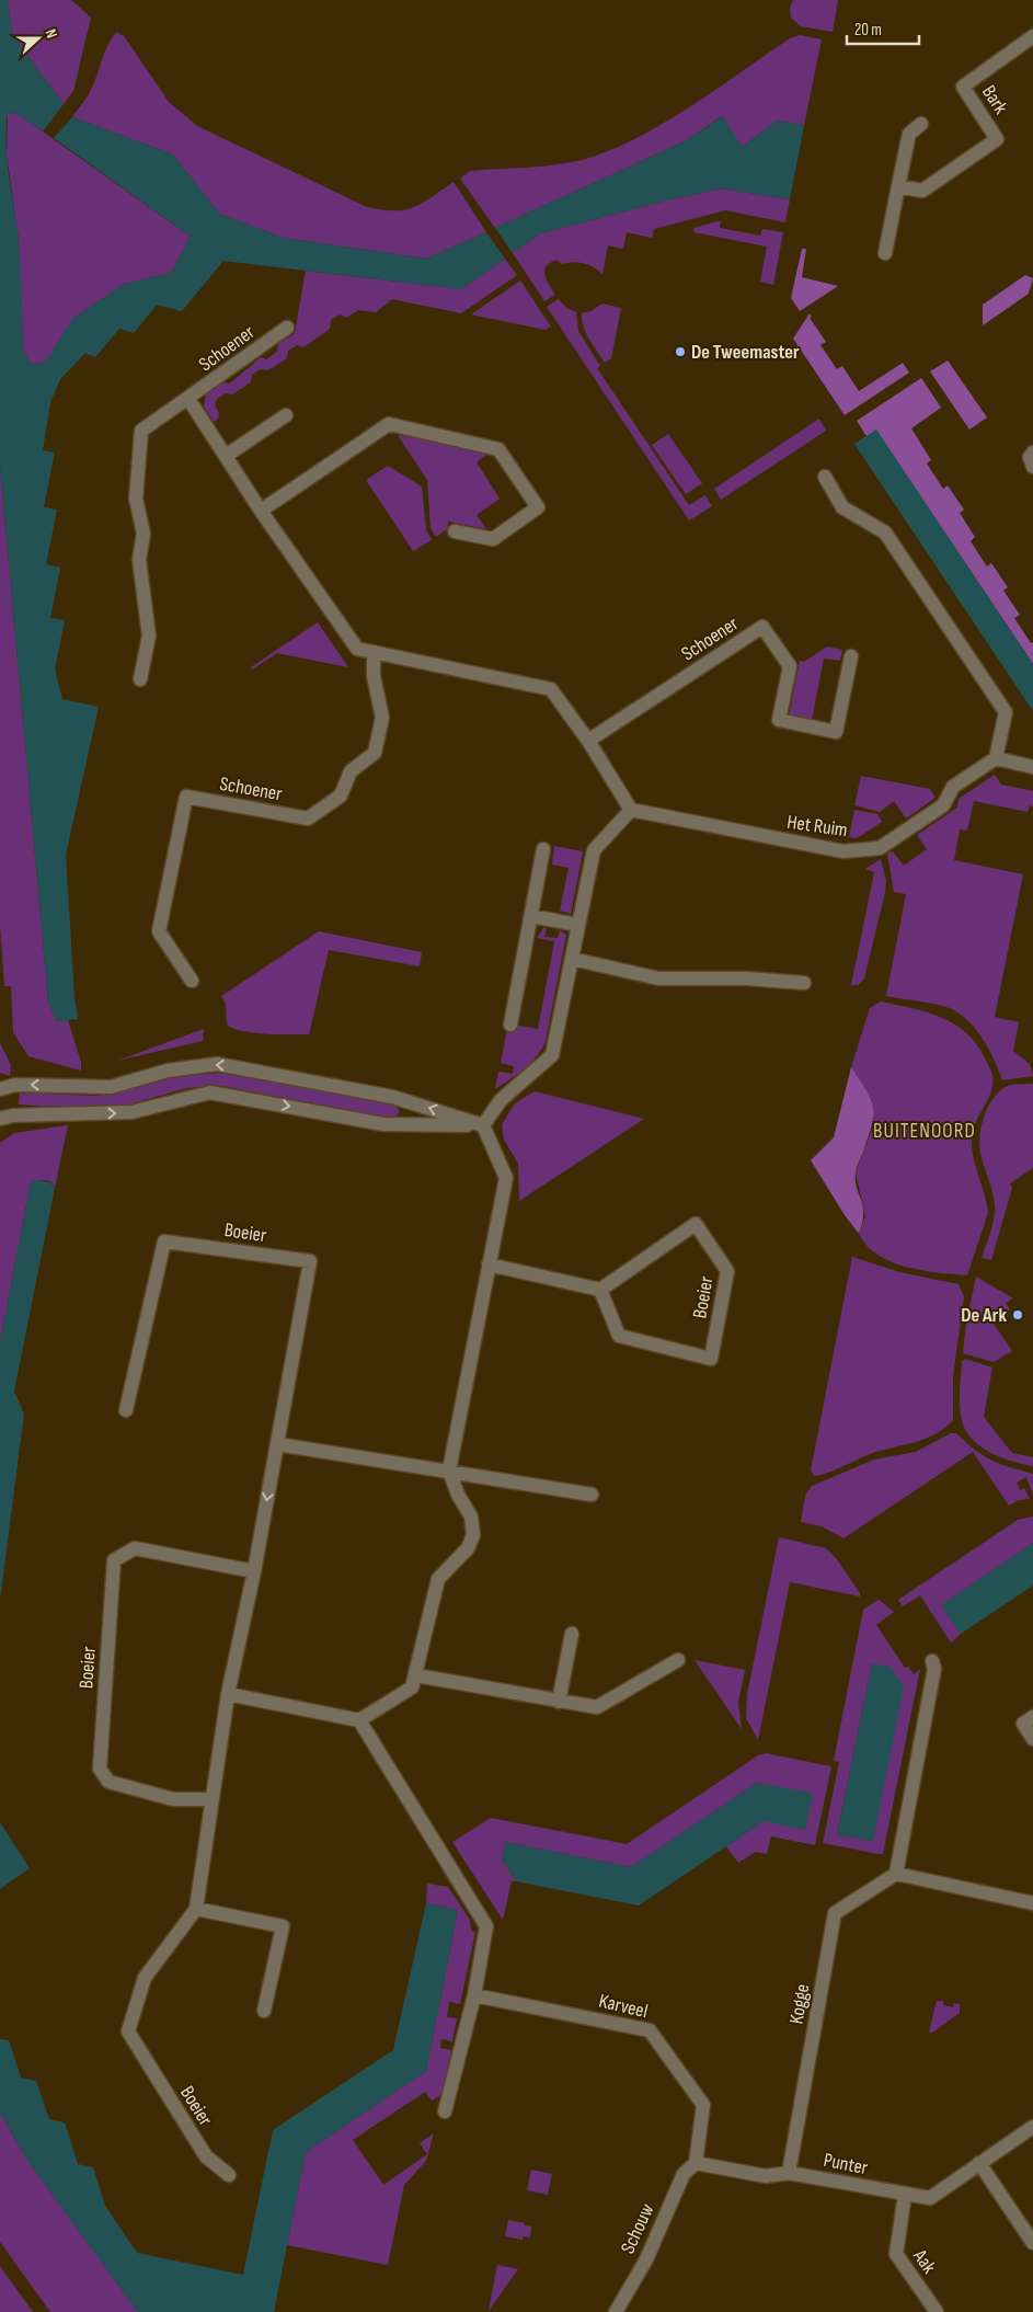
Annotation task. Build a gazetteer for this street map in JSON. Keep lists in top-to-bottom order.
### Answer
{
  "streets": {
    "street": [
      "Bark",
      "Schoener",
      "Het Ruim",
      "Boeier",
      "Kogge",
      "Karveel",
      "Punter",
      "Schouw",
      "Aak"
    ]
  },
  "crossings": [
    ["Kogge", "Punter"],
    ["Karveel", "Punter"],
    ["Karveel", "Schouw"],
    ["Punter", "Schouw"],
    ["Punter", "Aak"]
  ],
  "districts": ["BUITENOORD"],
  "places": ["De Tweemaster", "De Ark"],
  "scale_bar": "20 m",
  "north": "right"
}
